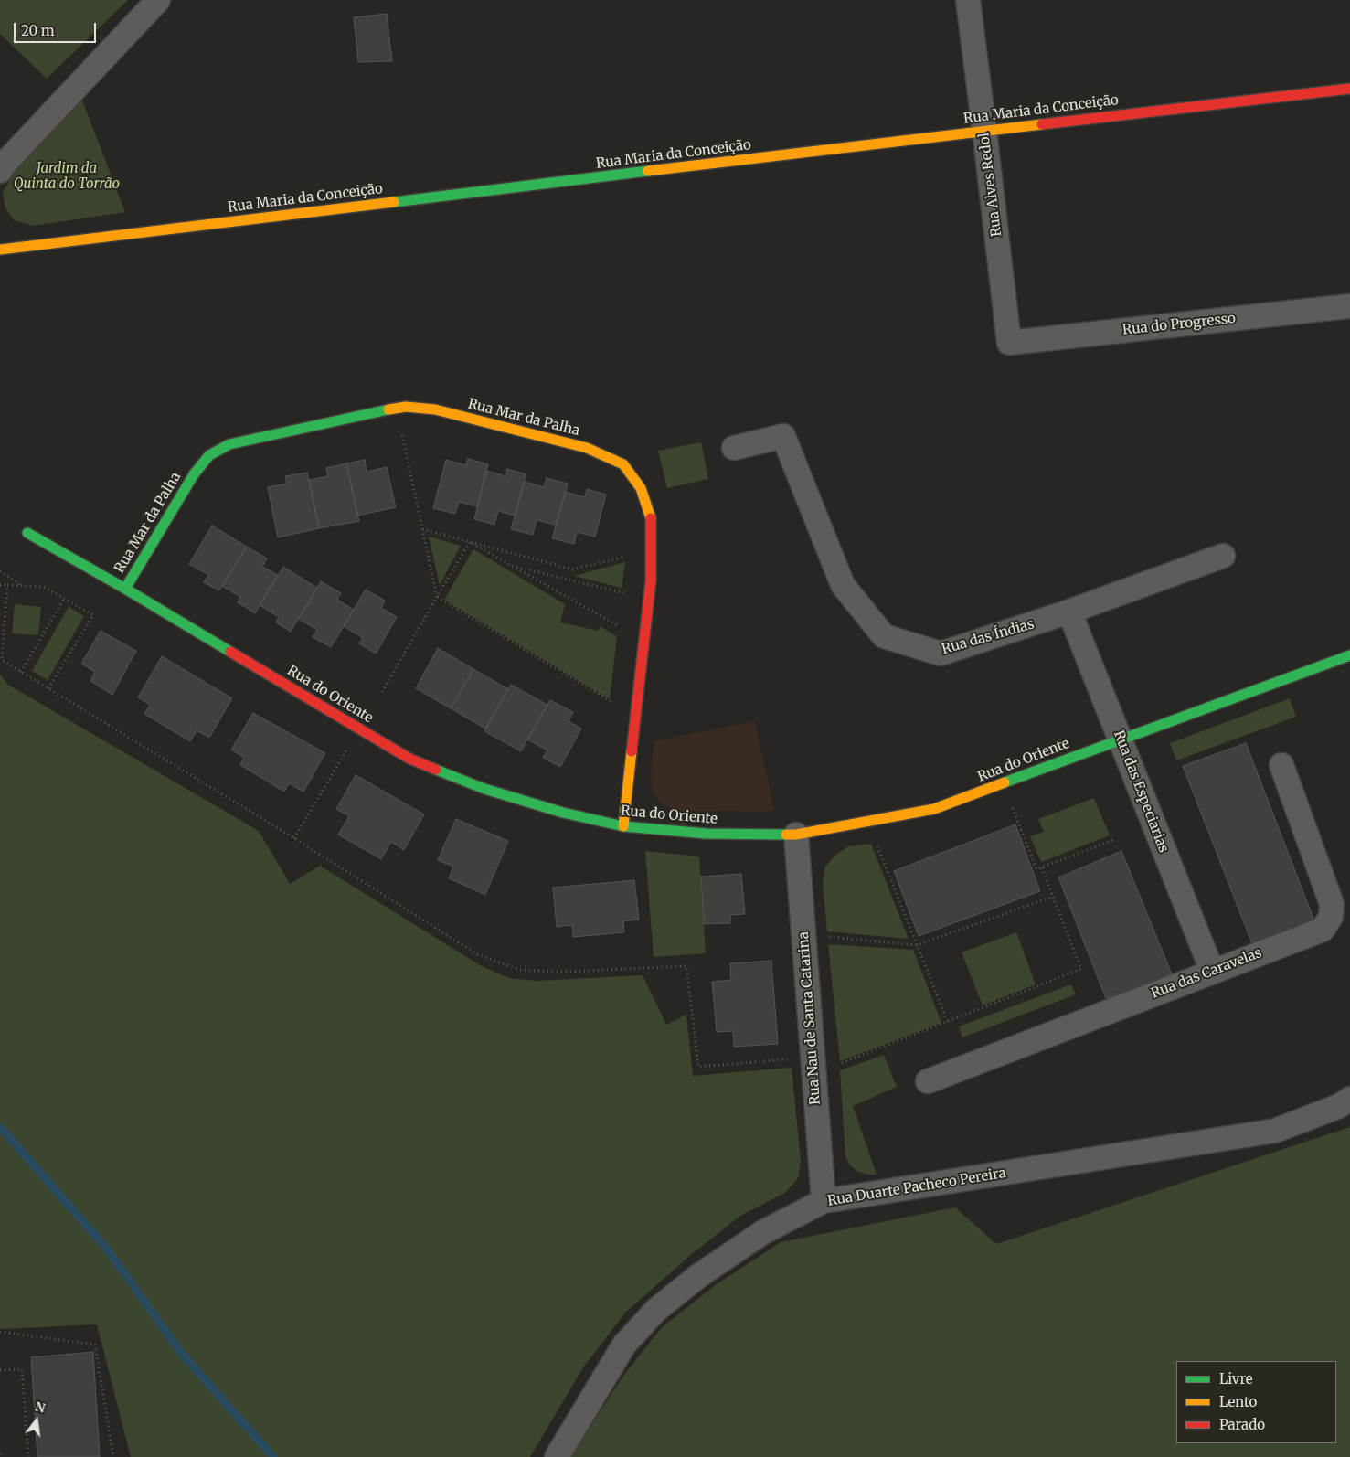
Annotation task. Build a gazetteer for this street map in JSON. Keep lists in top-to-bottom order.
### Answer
{
  "streets": {
    "street": [
      "Rua Maria da Conceição",
      "Rua Alves Redol",
      "Rua do Progresso",
      "Rua Mar da Palha",
      "Rua das Índias",
      "Rua do Oriente",
      "Rua das Especiarias",
      "Rua das Caravelas",
      "Rua Nau de Santa Catarina",
      "Rua Duarte Pacheco Pereira"
    ]
  },
  "crossings": [
    ["Rua Maria da Conceição", "Rua Alves Redol"],
    ["Rua Alves Redol", "Rua do Progresso"],
    ["Rua Mar da Palha", "Rua do Oriente"],
    ["Rua das Índias", "Rua das Especiarias"],
    ["Rua do Oriente", "Rua das Especiarias"],
    ["Rua do Oriente", "Rua Nau de Santa Catarina"],
    ["Rua das Especiarias", "Rua das Caravelas"],
    ["Rua Nau de Santa Catarina", "Rua Duarte Pacheco Pereira"]
  ],
  "parks": ["Jardim da Quinta do Torrão"],
  "legend": ["Livre", "Lento", "Parado"],
  "scale_bar": "20 m",
  "north": "top"
}
